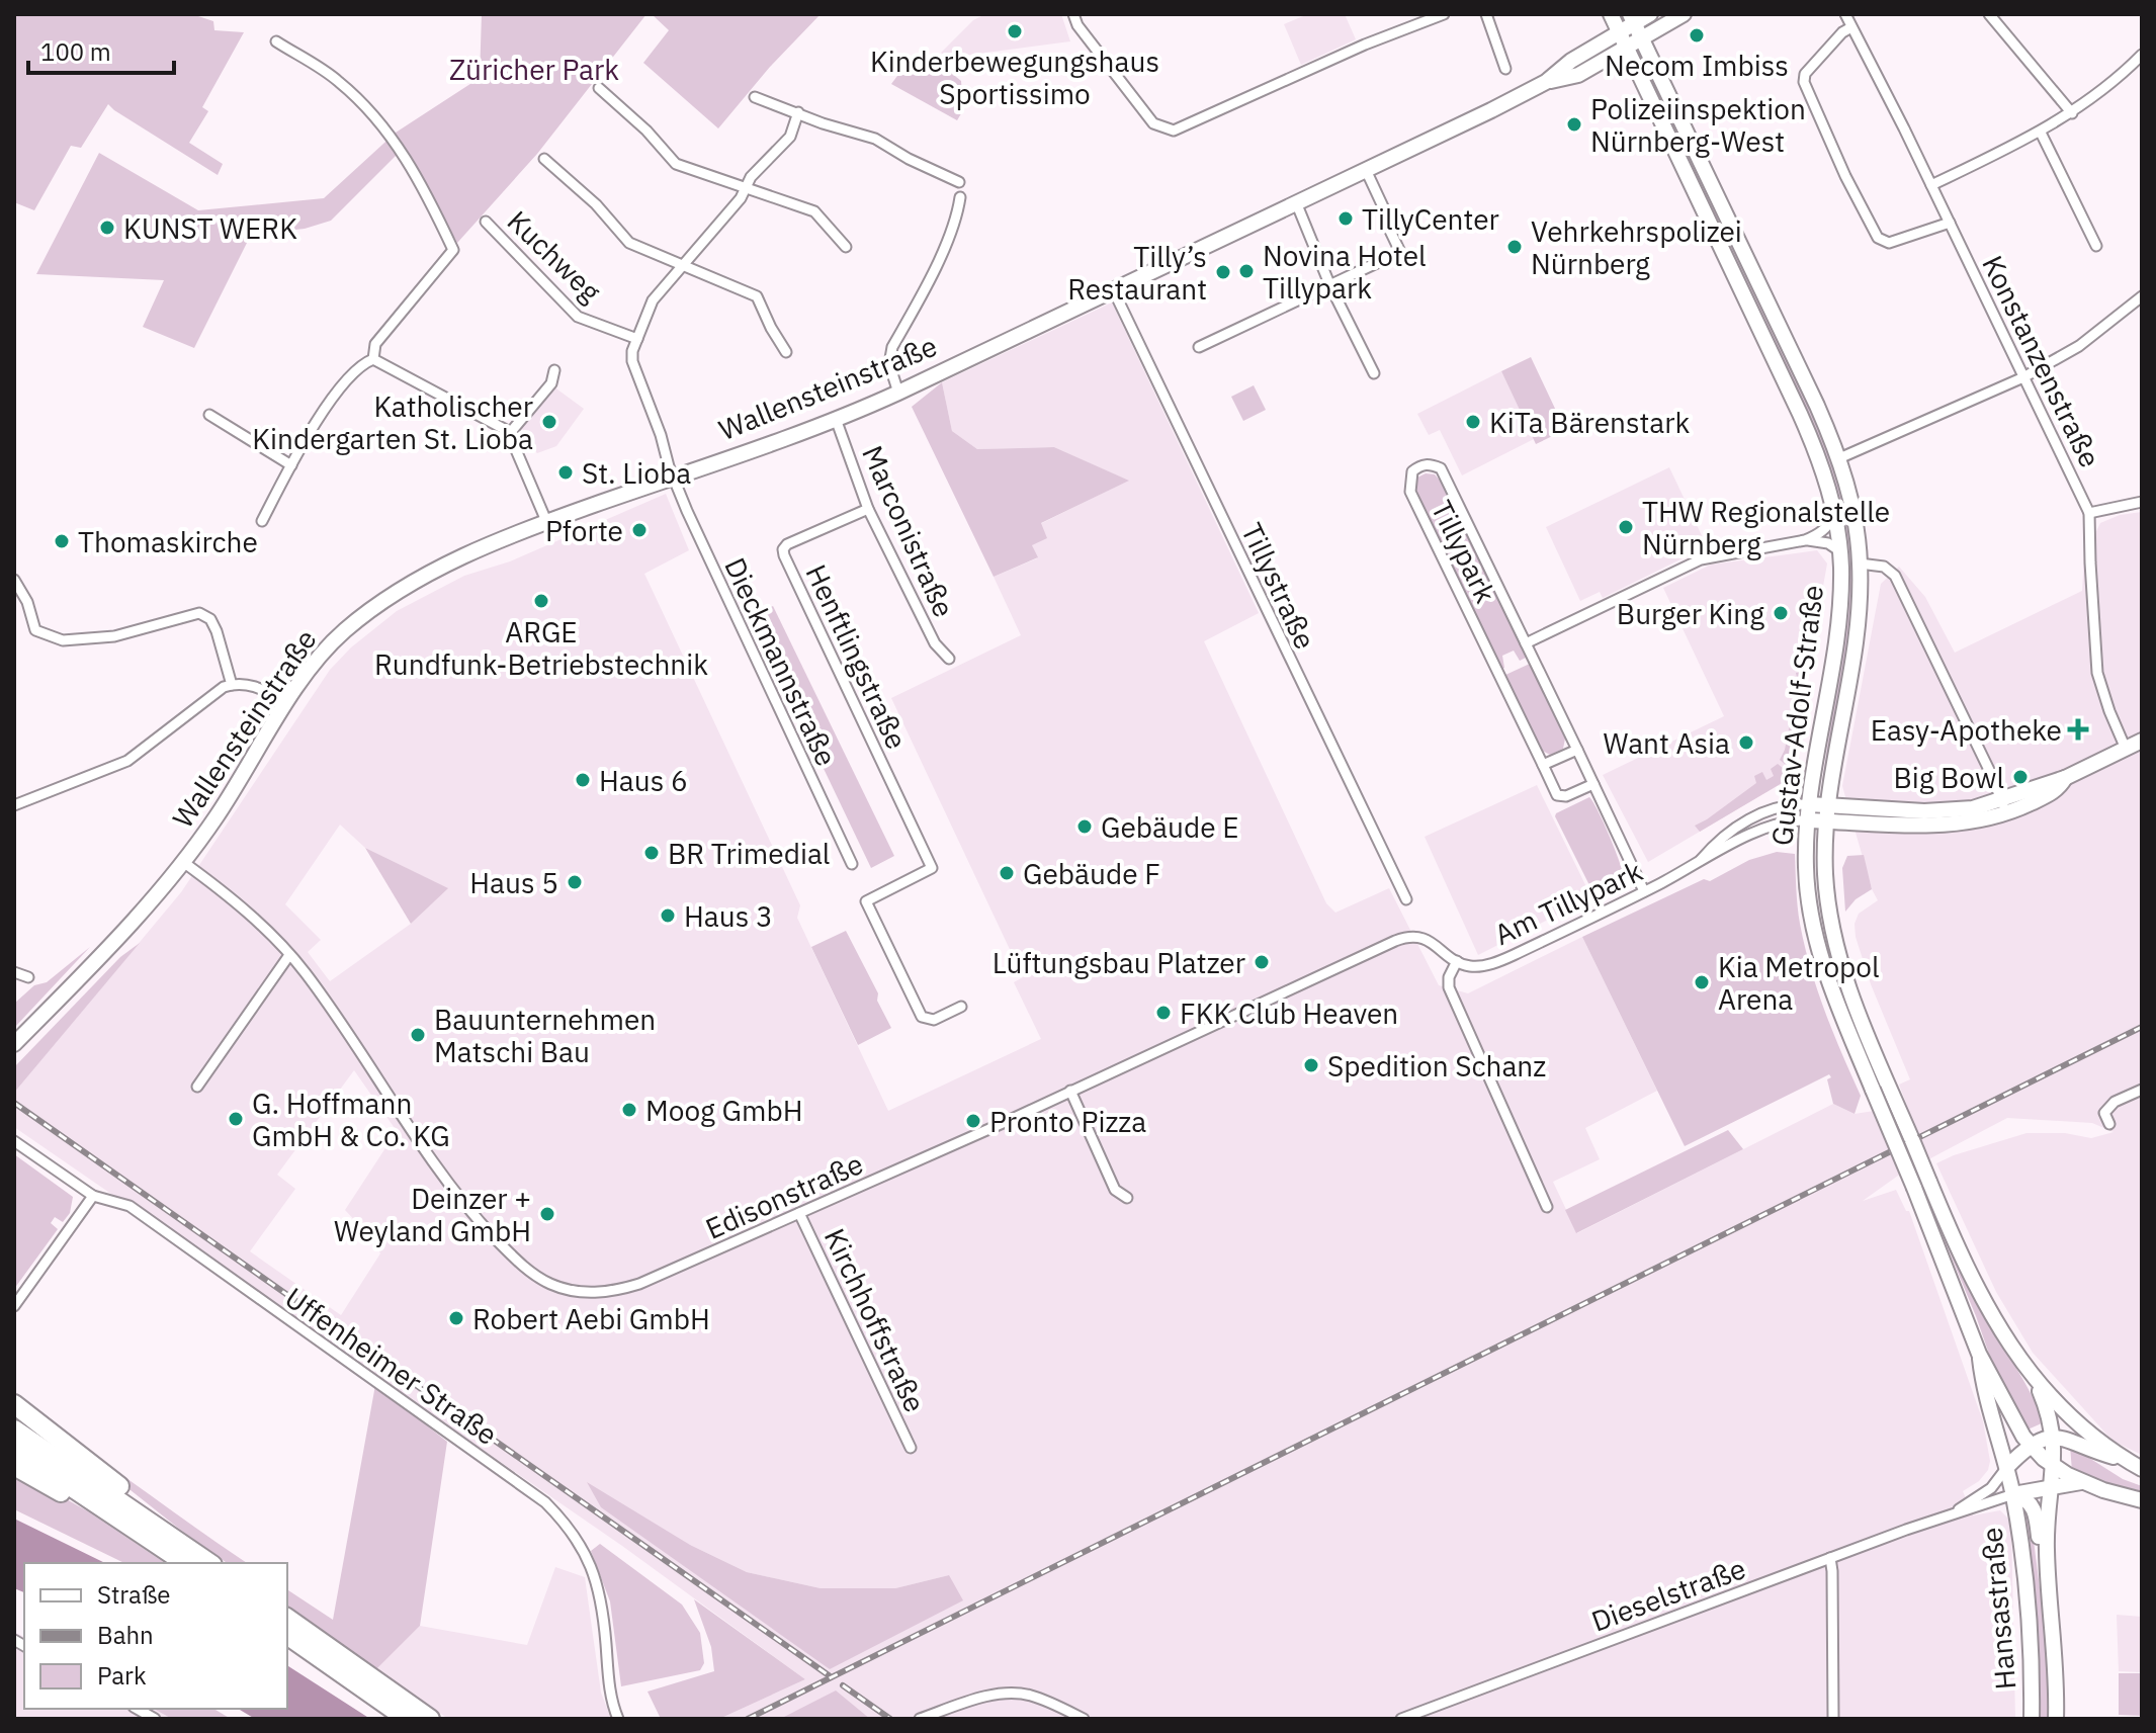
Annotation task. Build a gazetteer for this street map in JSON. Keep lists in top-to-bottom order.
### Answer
{
  "streets": {
    "main road": ["Wallensteinstraße", "Gustav-Adolf-Straße", "Hansastraße"],
    "street": [
      "Kuchweg",
      "Konstanzenstraße",
      "Marconistraße",
      "Tillypark",
      "Tillystraße",
      "Henftlingstraße",
      "Dieckmannstraße",
      "Am Tillypark",
      "Edisonstraße",
      "Kirchhoffstraße",
      "Uffenheimer Straße",
      "Dieselstraße"
    ]
  },
  "crossings": [
    ["Kuchweg", "Dieckmannstraße"],
    ["Wallensteinstraße", "Marconistraße"],
    ["Wallensteinstraße", "Tillystraße"],
    ["Wallensteinstraße", "Dieckmannstraße"],
    ["Wallensteinstraße", "Gustav-Adolf-Straße"],
    ["Wallensteinstraße", "Edisonstraße"],
    ["Marconistraße", "Henftlingstraße"],
    ["Tillypark", "Am Tillypark"],
    ["Gustav-Adolf-Straße", "Am Tillypark"],
    ["Gustav-Adolf-Straße", "Dieselstraße"],
    ["Gustav-Adolf-Straße", "Hansastraße"],
    ["Am Tillypark", "Edisonstraße"],
    ["Edisonstraße", "Kirchhoffstraße"],
    ["Dieselstraße", "Hansastraße"]
  ],
  "parks": ["Züricher Park"],
  "places": {
    "other": [
      "Kinderbewegungshaus Sportissimo",
      "Necom Imbiss",
      "Polizeiinspektion Nürnberg-West",
      "TillyCenter",
      "KUNST WERK",
      "Vehrkehrspolizei Nürnberg",
      "Novina Hotel Tillypark",
      "Tilly’s Restaurant",
      "Katholischer Kindergarten St. Lioba",
      "KiTa Bärenstark",
      "St. Lioba",
      "THW Regionalstelle Nürnberg",
      "Pforte",
      "Thomaskirche",
      "ARGE Rundfunk-Betriebstechnik",
      "Burger King",
      "Want Asia",
      "Big Bowl",
      "Haus 6",
      "Gebäude E",
      "BR Trimedial",
      "Gebäude F",
      "Haus 5",
      "Haus 3",
      "Lüftungsbau Platzer",
      "Kia Metropol Arena",
      "FKK Club Heaven",
      "Bauunternehmen Matschi Bau",
      "Spedition Schanz",
      "Moog GmbH",
      "G. Hoffmann GmbH & Co. KG",
      "Pronto Pizza",
      "Deinzer + Weyland GmbH",
      "Robert Aebi GmbH"
    ],
    "health": ["Easy-Apotheke"]
  },
  "legend": ["Straße", "Bahn", "Park"],
  "scale_bar": "100 m"
}
